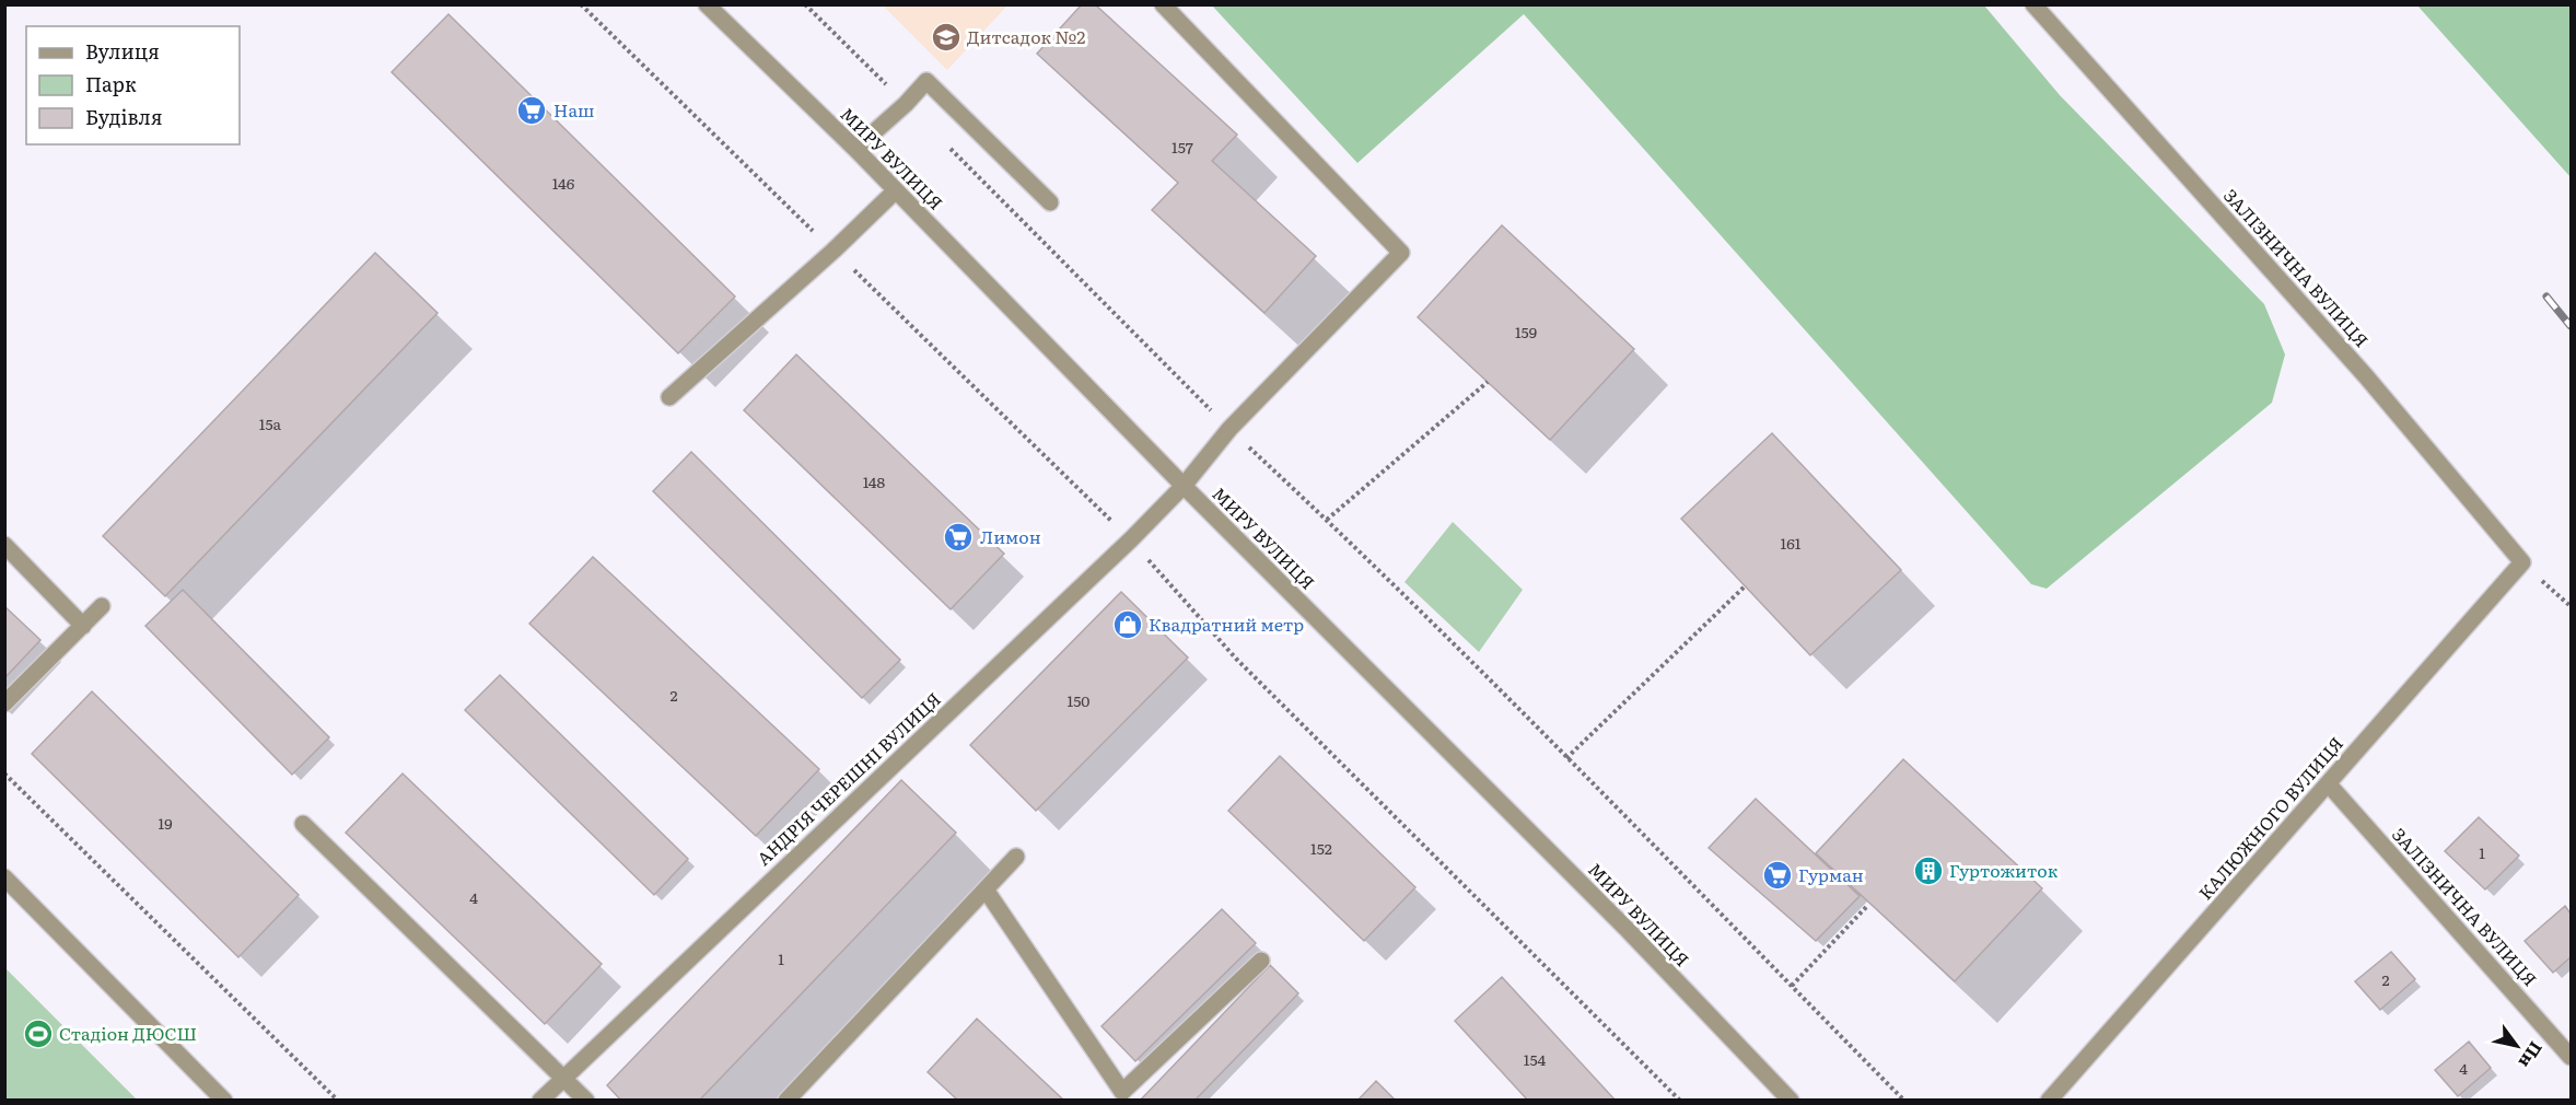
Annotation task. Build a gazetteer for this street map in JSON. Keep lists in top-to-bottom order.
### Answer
{
  "streets": {
    "street": [
      "МИРУ ВУЛИЦЯ",
      "ЗАЛІЗНИЧНА ВУЛИЦЯ",
      "АНДРІЯ ЧЕРЕШНІ ВУЛИЦЯ",
      "КАЛЮЖНОГО ВУЛИЦЯ"
    ]
  },
  "crossings": [
    ["МИРУ ВУЛИЦЯ", "АНДРІЯ ЧЕРЕШНІ ВУЛИЦЯ"],
    ["ЗАЛІЗНИЧНА ВУЛИЦЯ", "КАЛЮЖНОГО ВУЛИЦЯ"]
  ],
  "places": {
    "school or university": ["Дитсадок №2"],
    "supermarket": ["Наш", "Лимон", "Гурман"],
    "shop": ["Квадратний метр"],
    "building": ["Гуртожиток"],
    "sports": ["Стадіон ДЮСШ"]
  },
  "house_numbers": [
    "157",
    "146",
    "159",
    "15а",
    "148",
    "161",
    "2",
    "150",
    "19",
    "152",
    "1",
    "4",
    "1",
    "2",
    "154",
    "4"
  ],
  "legend": ["Вулиця", "Парк", "Будівля"],
  "north": "bottom right"
}
